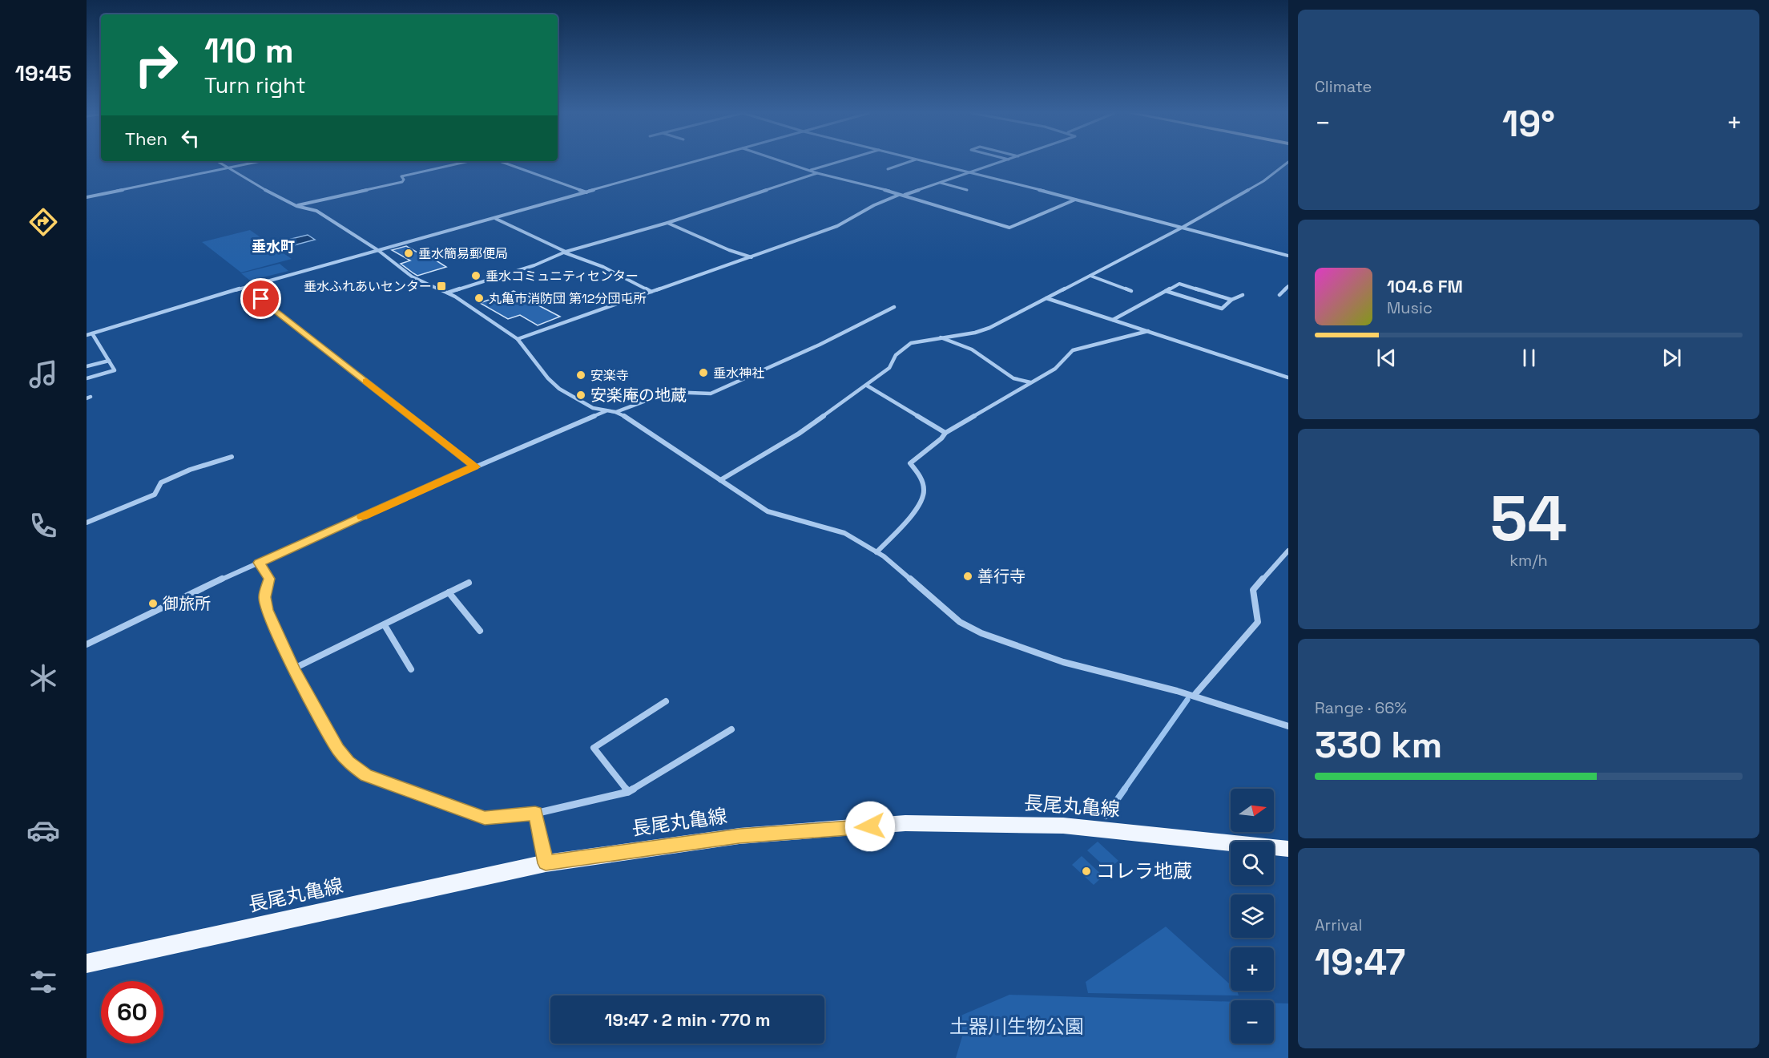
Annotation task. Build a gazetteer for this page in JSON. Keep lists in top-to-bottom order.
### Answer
{
  "streets": {
    "main road": ["長尾丸亀線"]
  },
  "districts": ["垂水町"],
  "parks": ["土器川生物公園"],
  "places": {
    "other": [
      "垂水簡易郵便局",
      "垂水コミュニティセンター",
      "丸亀市消防団 第12分団屯所",
      "垂水神社",
      "安楽寺",
      "安楽庵の地蔵",
      "善行寺",
      "御旅所",
      "コレラ地蔵"
    ],
    "transit": ["垂水ふれあいセンター"]
  },
  "north": "right",
  "page": {
    "tabs": "19:45",
    "tile": [
      "Climate",
      ["54", "km/h"],
      ["Range · 66%", "330 km"],
      ["Arrival", "19:47"]
    ],
    "turn": ["110 m", "Turn right"],
    "heat": ["−", "19°", "+"],
    "then": "Then",
    "song": ["104.6 FM", "Music"],
    "map_buttons": ["+", "−"],
    "limit": "60",
    "trip": "19:47 · 2 min · 770 m"
  }
}
